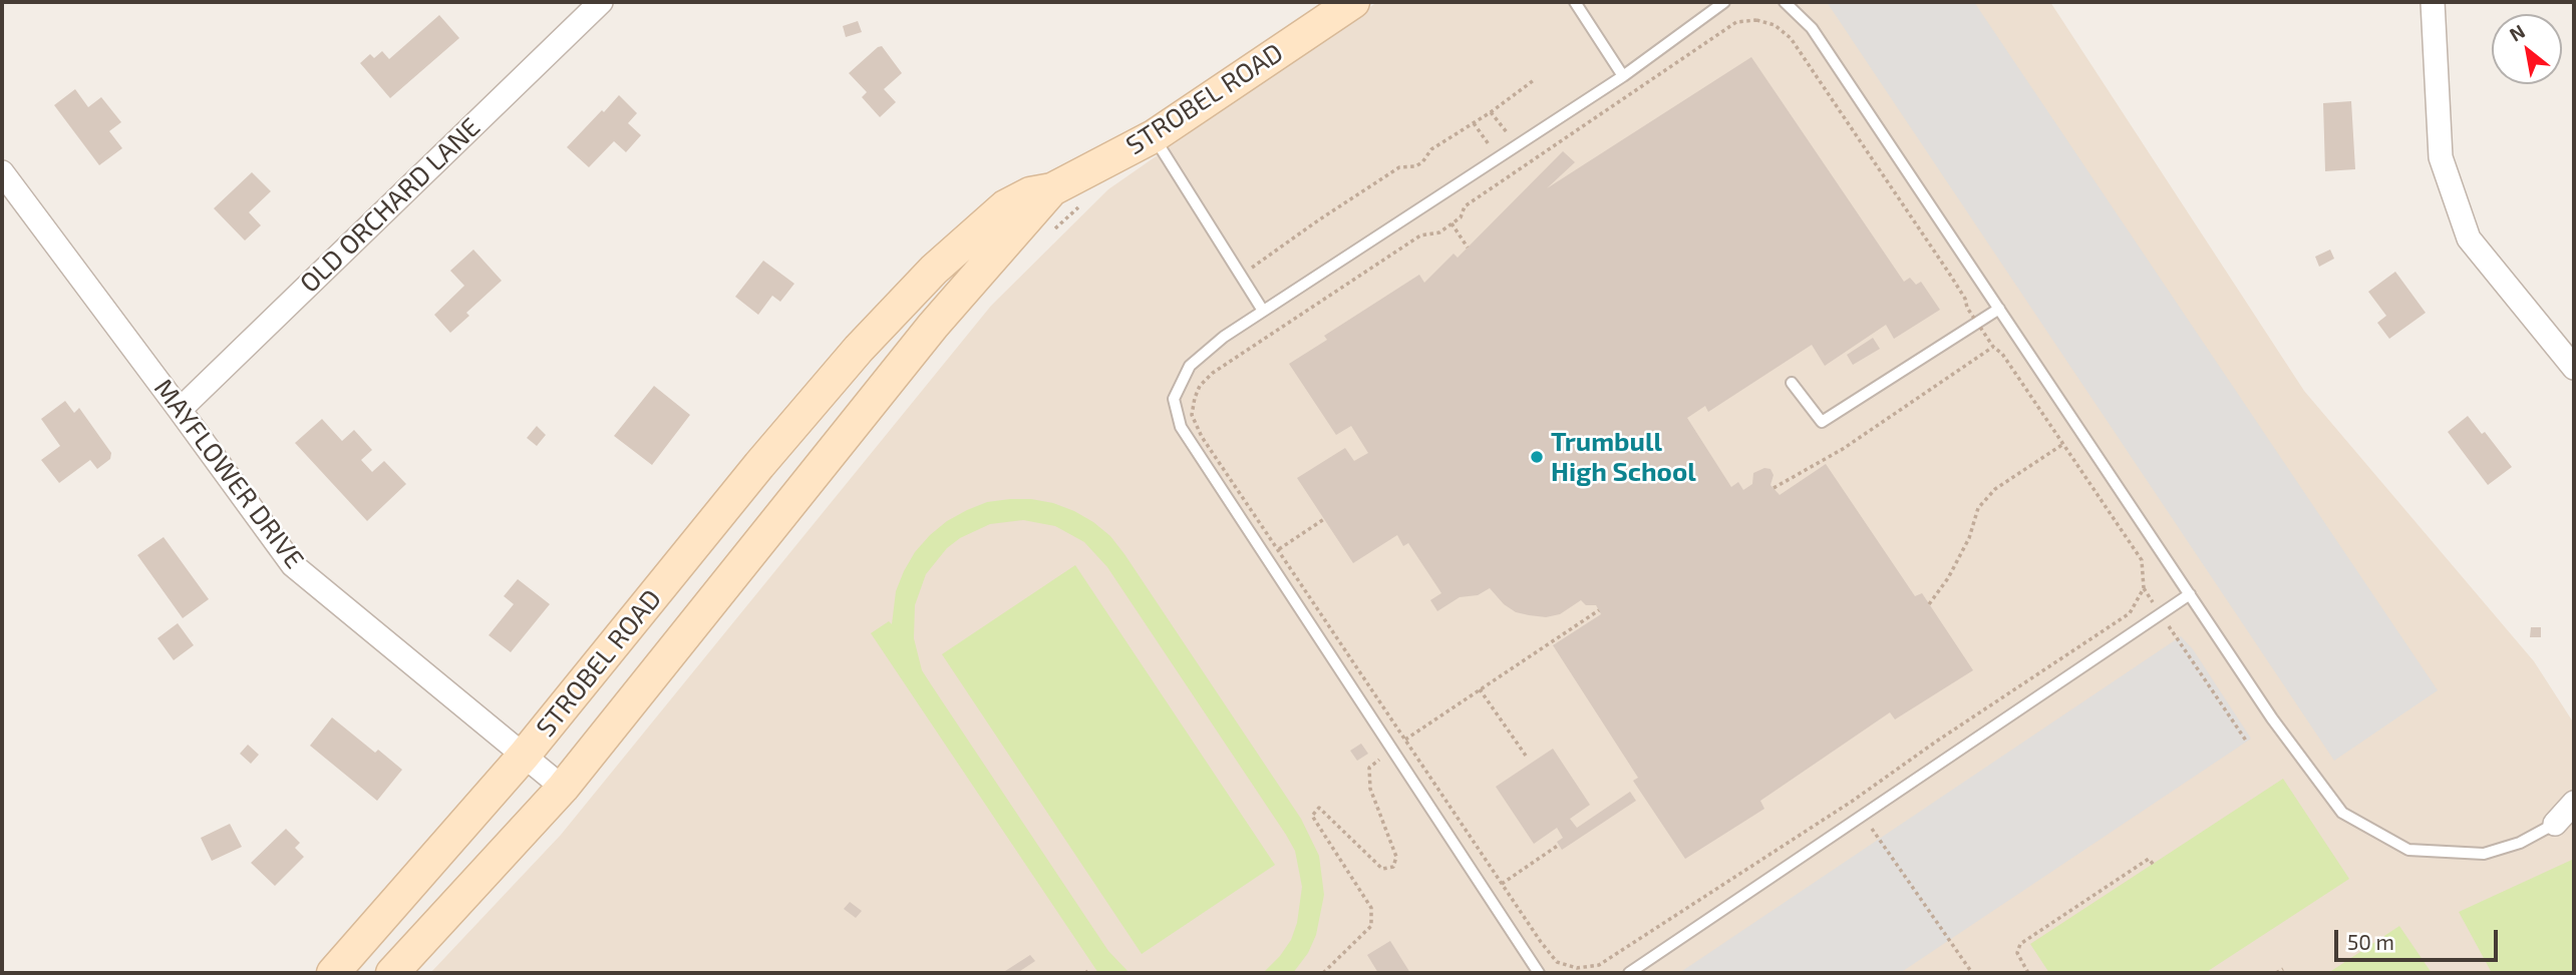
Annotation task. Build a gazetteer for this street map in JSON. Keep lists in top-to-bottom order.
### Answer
{
  "streets": {
    "street": ["STROBEL ROAD", "OLD ORCHARD LANE", "MAYFLOWER DRIVE"]
  },
  "crossings": [
    ["STROBEL ROAD", "MAYFLOWER DRIVE"],
    ["OLD ORCHARD LANE", "MAYFLOWER DRIVE"]
  ],
  "places": ["Trumbull High School"],
  "scale_bar": "50 m",
  "north": "top left"
}
